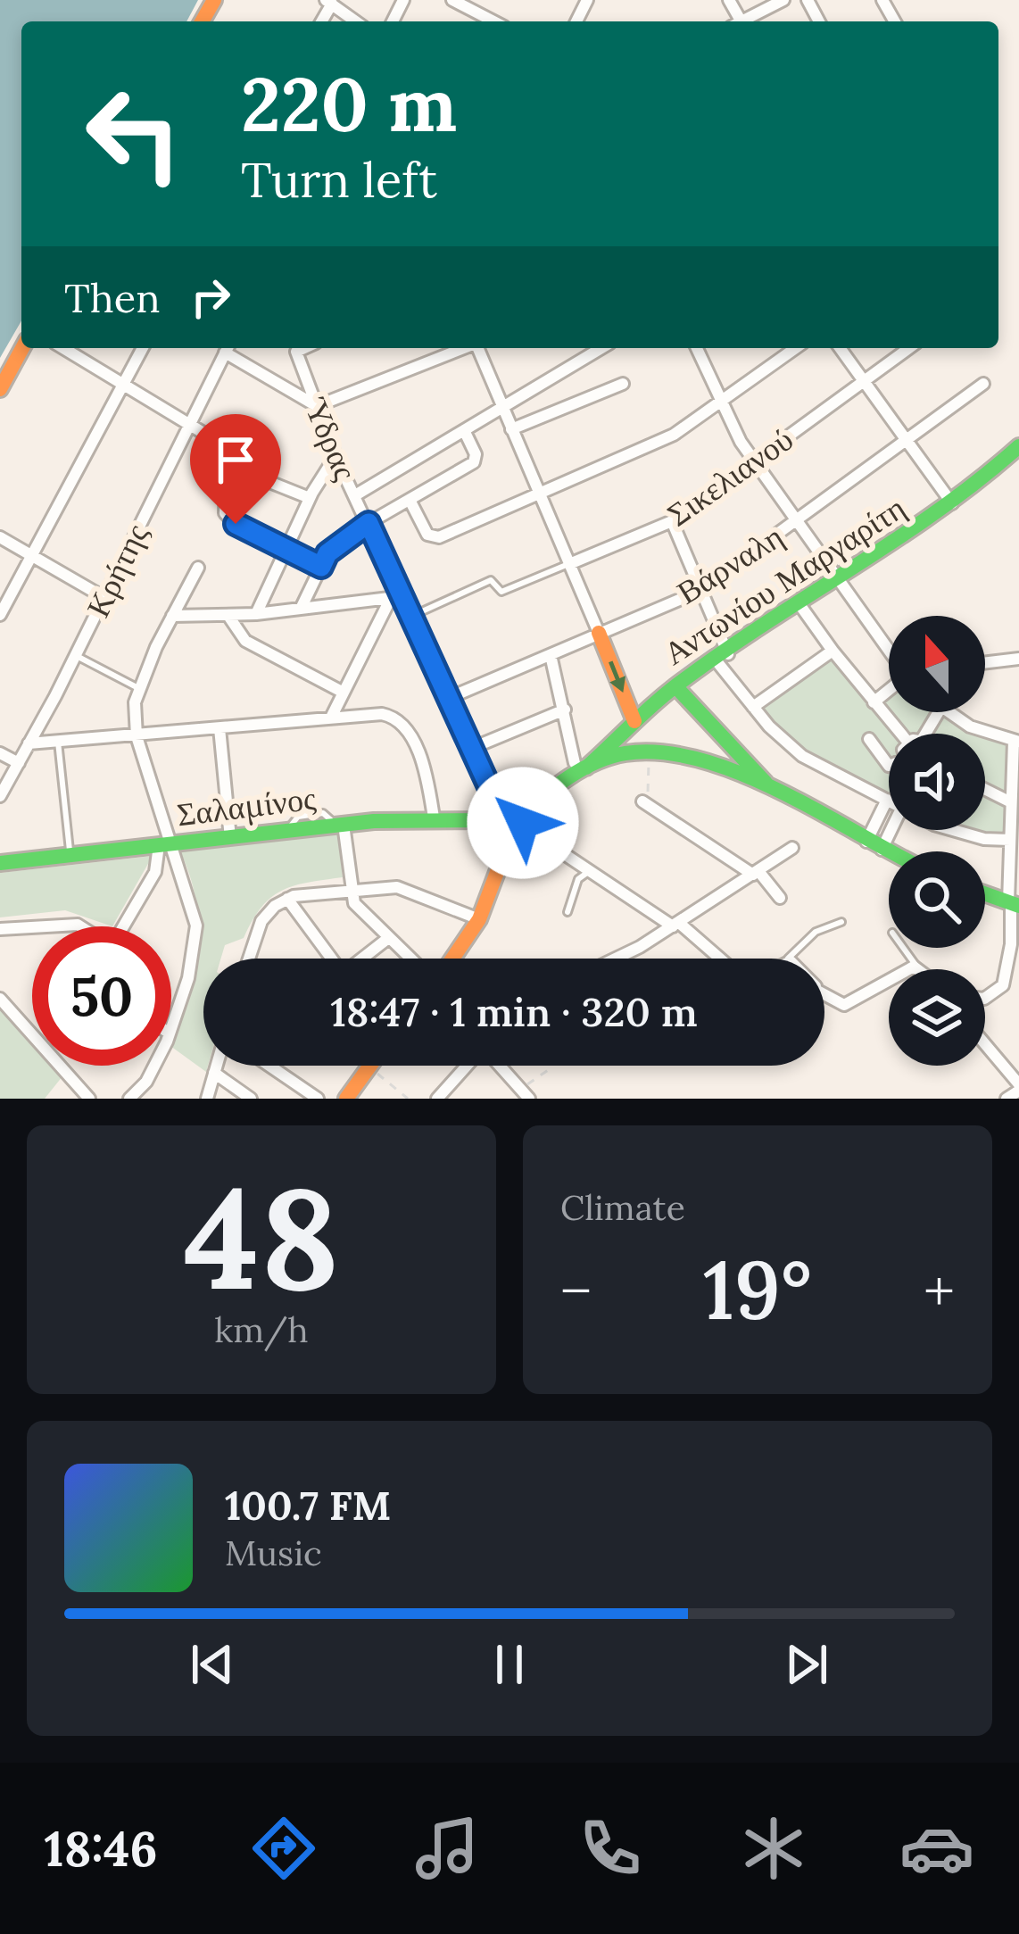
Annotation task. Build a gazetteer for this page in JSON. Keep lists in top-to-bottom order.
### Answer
{
  "streets": {
    "main road": ["Αντωνίου Μαργαρίτη", "Σαλαμίνος"],
    "street": [
      "Ύδρας",
      "Σικελιανού",
      "Βάρναλη",
      "Κρήτης"
    ]
  },
  "crossings": [
    ["Ύδρας", "Σικελιανού"],
    ["Ύδρας", "Βάρναλη"],
    ["Ύδρας", "Σαλαμίνος"]
  ],
  "north": "top",
  "page": {
    "turn": ["220 m", "Turn left"],
    "then": "Then",
    "limit": "50",
    "trip": "18:47 · 1 min · 320 m",
    "tile": [
      ["48", "km/h"],
      "Climate"
    ],
    "heat": ["−", "19°", "+"],
    "song": ["100.7 FM", "Music"],
    "tabs": "18:46"
  }
}
